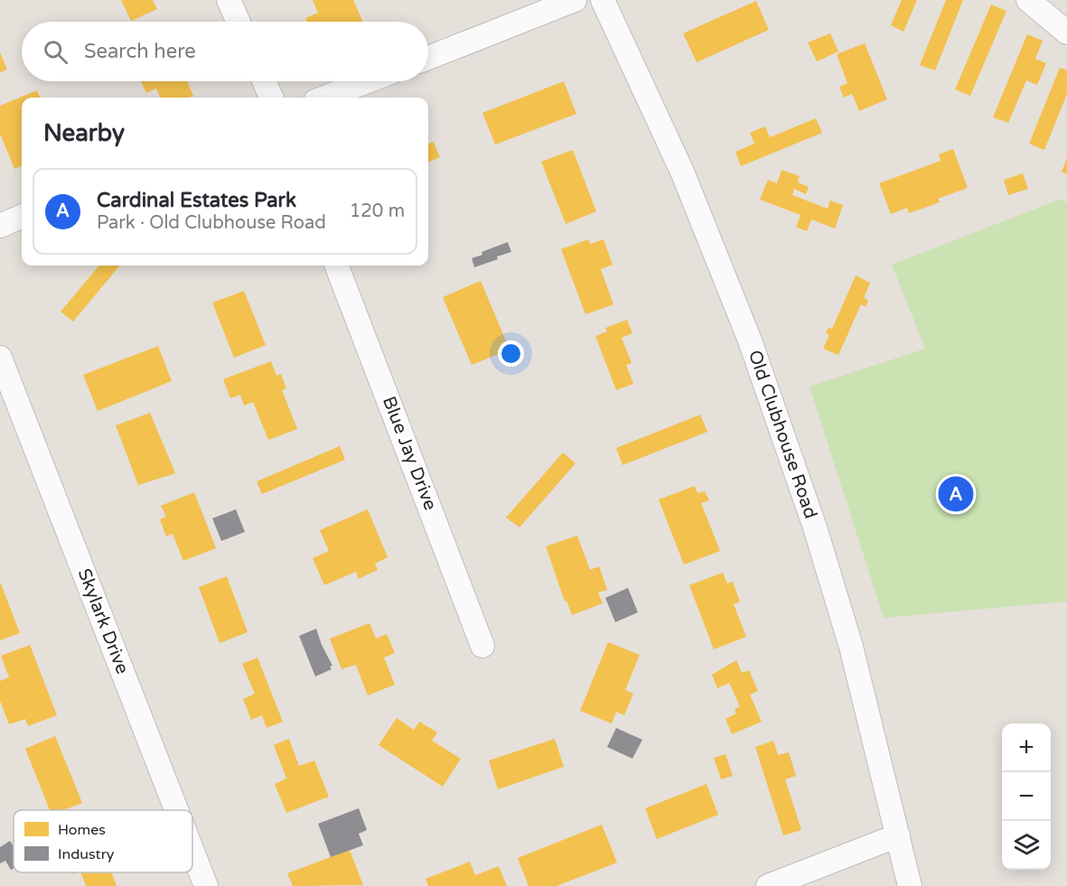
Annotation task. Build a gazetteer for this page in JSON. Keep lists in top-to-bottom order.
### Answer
{
  "streets": {
    "street": ["Old Clubhouse Road", "Blue Jay Drive", "Skylark Drive"]
  },
  "legend": ["Homes", "Industry"],
  "page": {
    "search": "Search here",
    "heading": "Nearby",
    "list": [
      {
        "mark": "A",
        "name": "Cardinal Estates Park",
        "note": "Park · Old Clubhouse Road",
        "value": "120 m"
      }
    ],
    "pins": "A",
    "map_buttons": ["+", "−"]
  }
}
